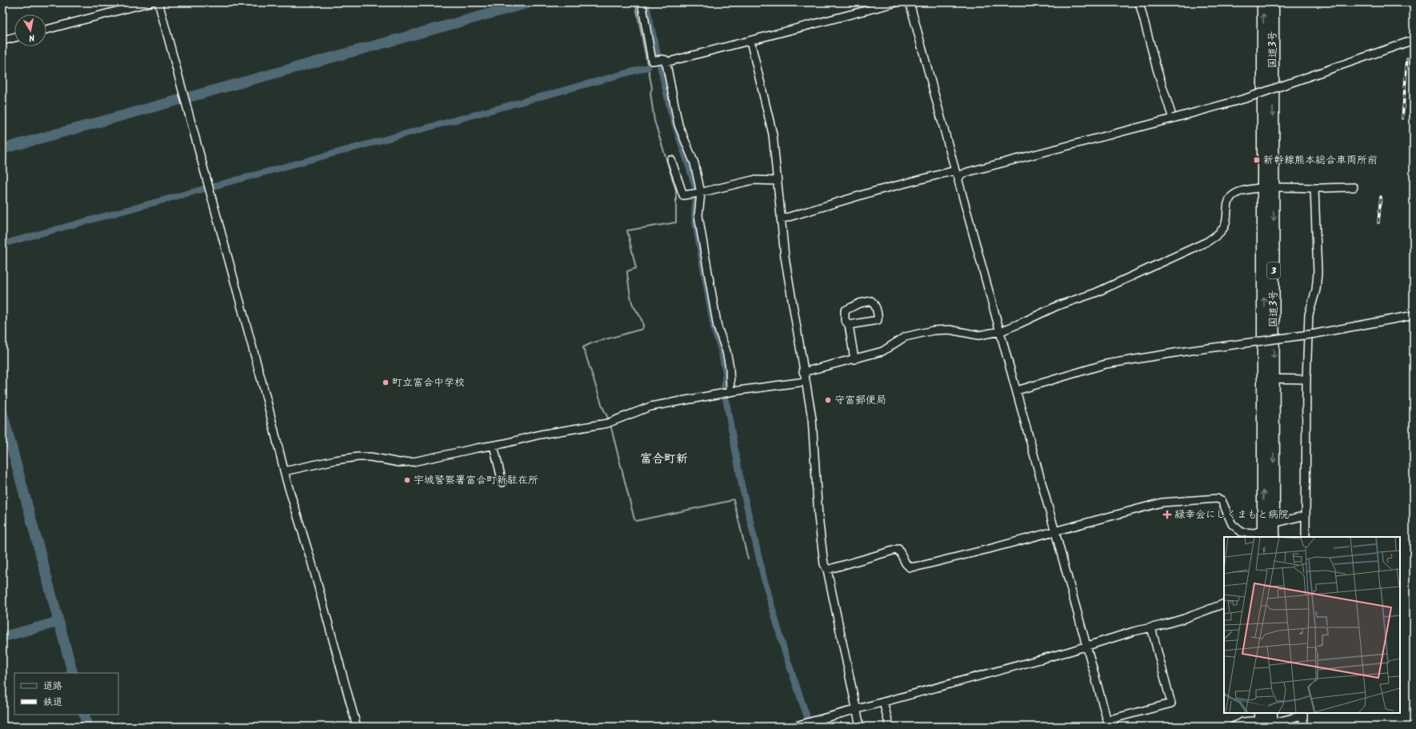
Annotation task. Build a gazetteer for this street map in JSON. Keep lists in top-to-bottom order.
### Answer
{
  "streets": {
    "highway": ["国道3号", "3"]
  },
  "districts": ["富合町新"],
  "places": {
    "transit": ["新幹線熊本総合車両所前"],
    "other": ["町立富合中学校", "守富郵便局", "宇城警察署富合町新駐在所"],
    "health": ["緑幸会にしくまもと病院"]
  },
  "legend": ["道路", "鉄道"],
  "north": "bottom"
}
